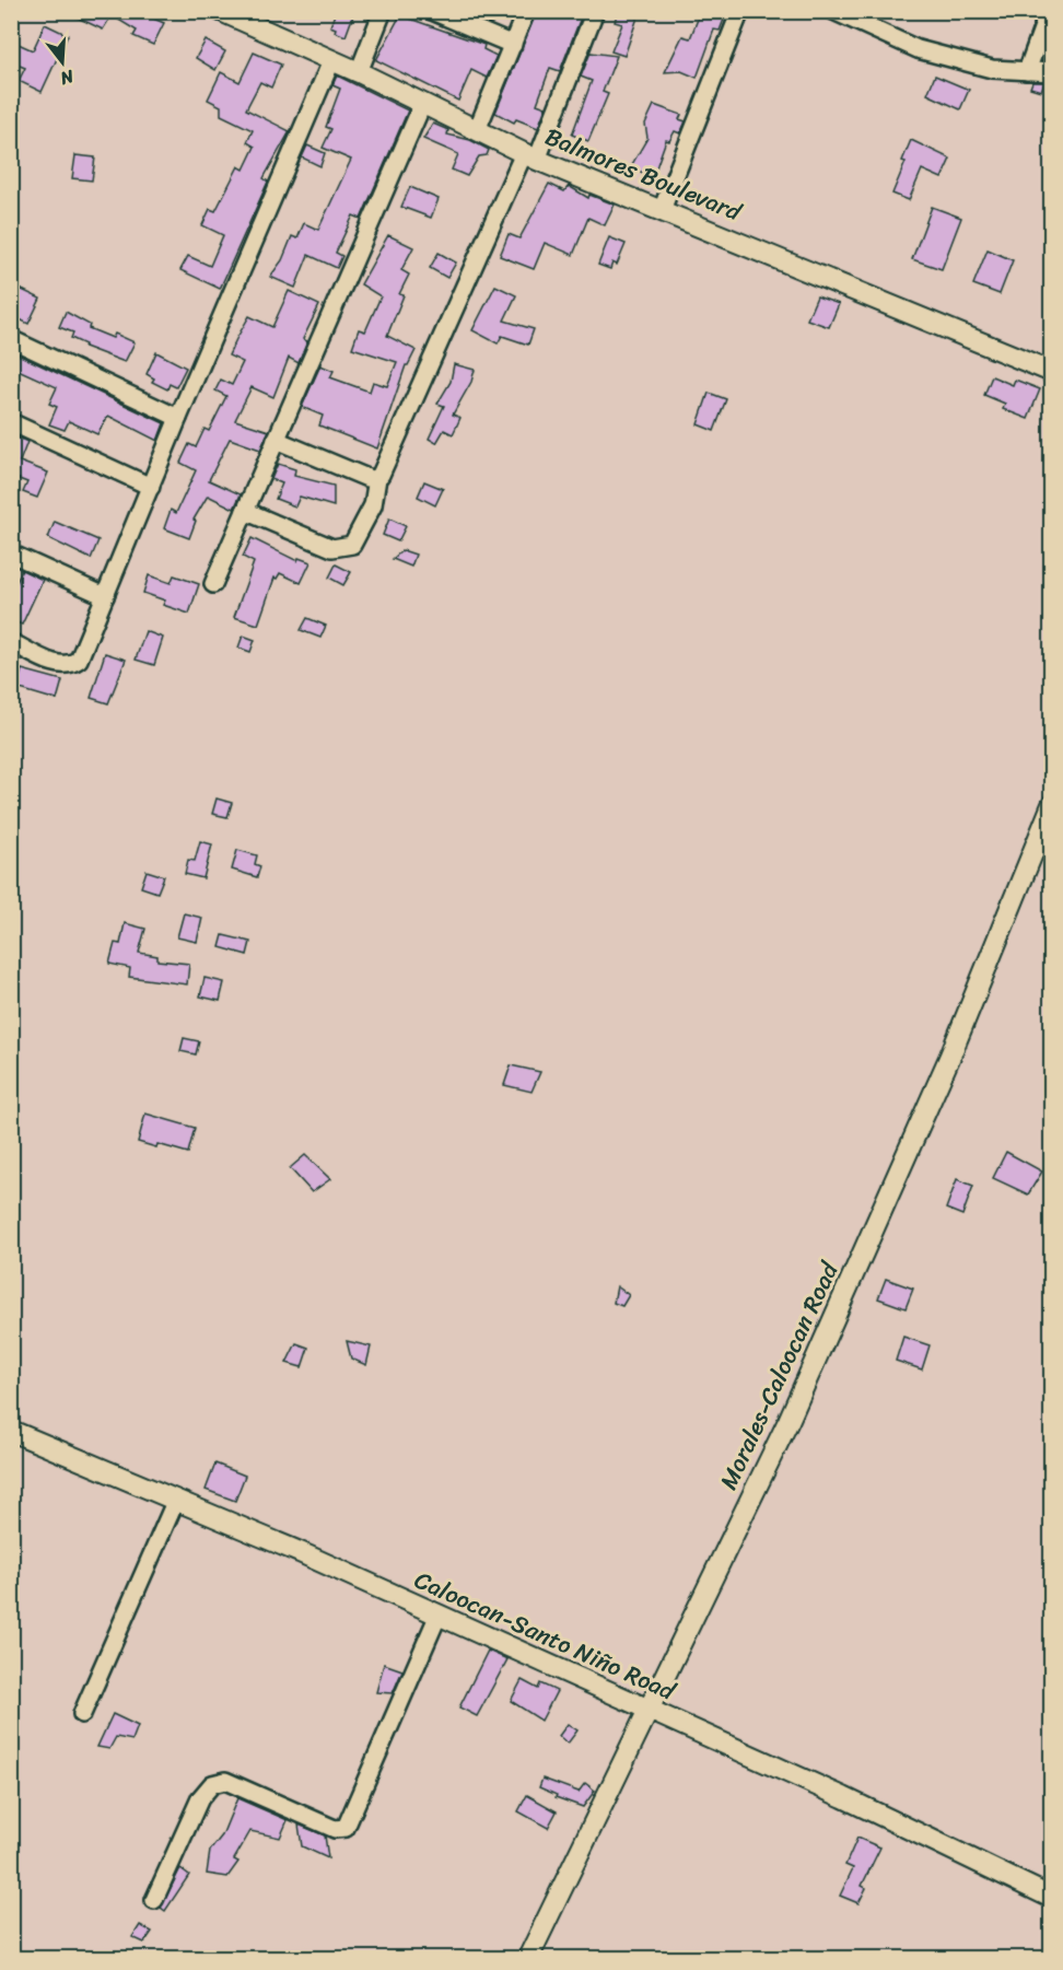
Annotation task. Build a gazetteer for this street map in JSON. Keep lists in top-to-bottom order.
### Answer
{
  "streets": {
    "street": ["Balmores Boulevard", "Morales-Caloocan Road", "Caloocan-Santo Niño Road"]
  },
  "crossings": [
    ["Morales-Caloocan Road", "Caloocan-Santo Niño Road"]
  ],
  "north": "bottom"
}
